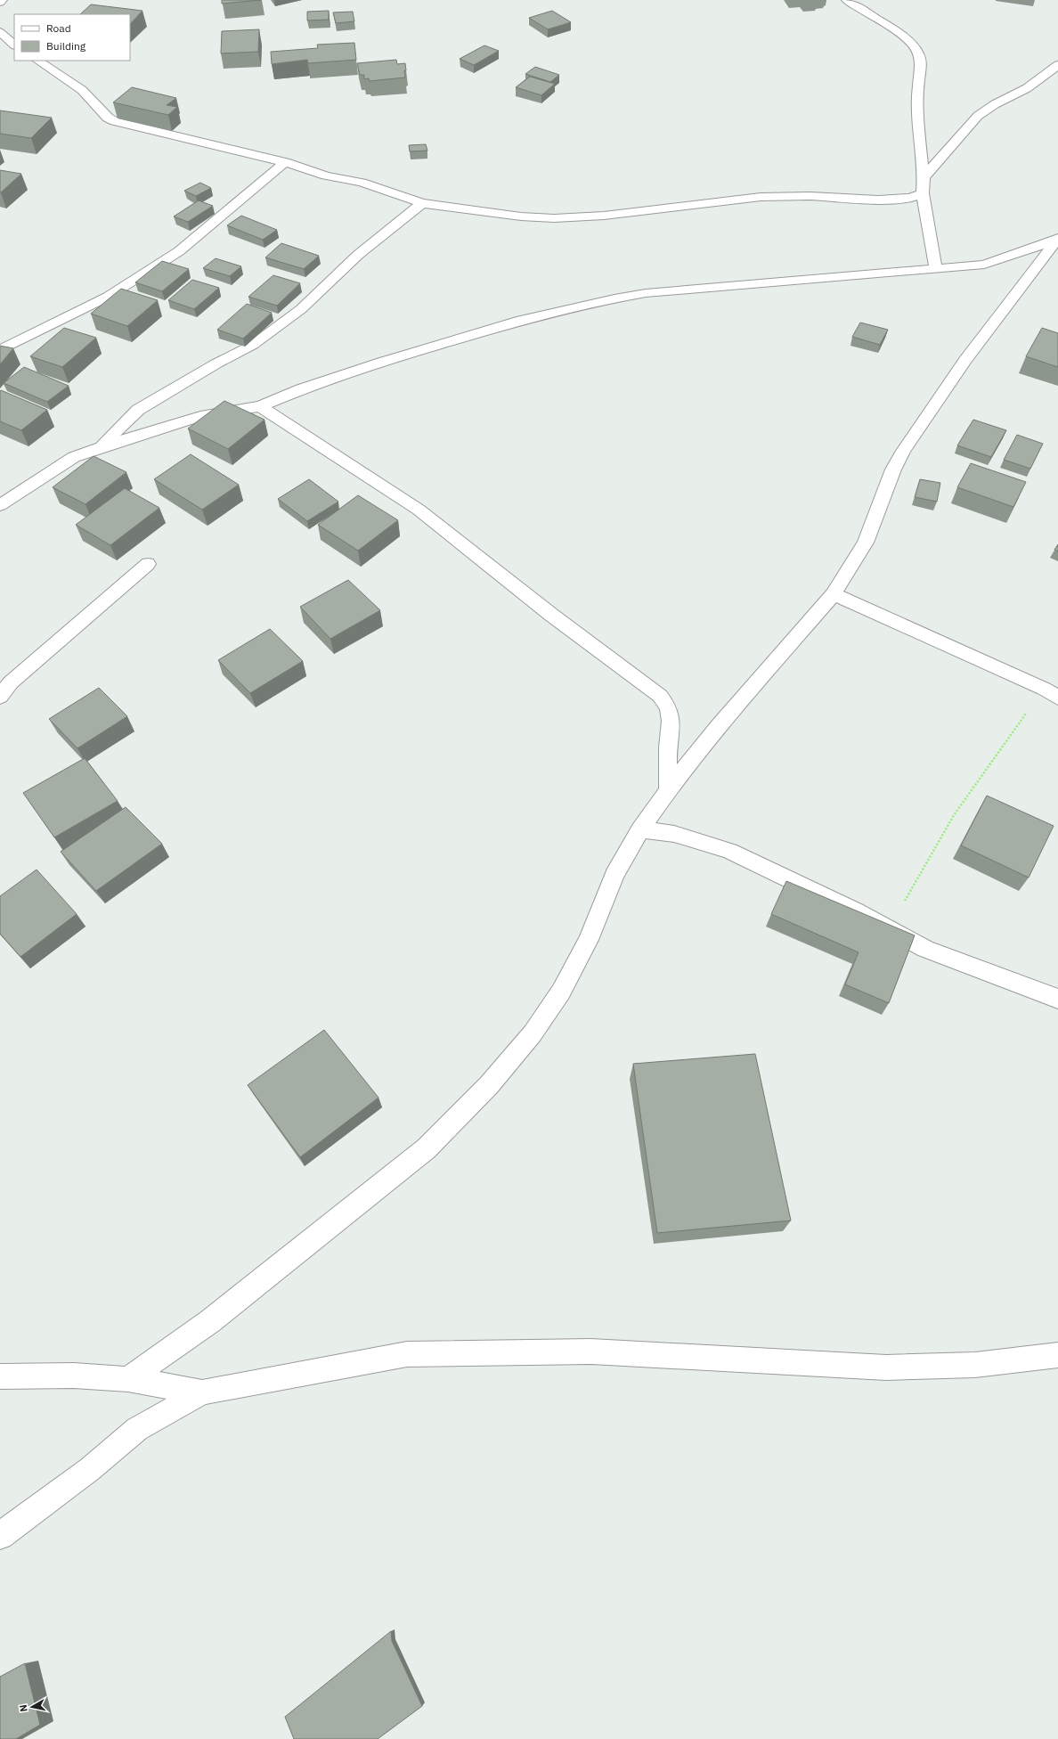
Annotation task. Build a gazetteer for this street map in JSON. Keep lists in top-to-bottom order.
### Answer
{
  "legend": ["Road", "Building"],
  "north": "left"
}
